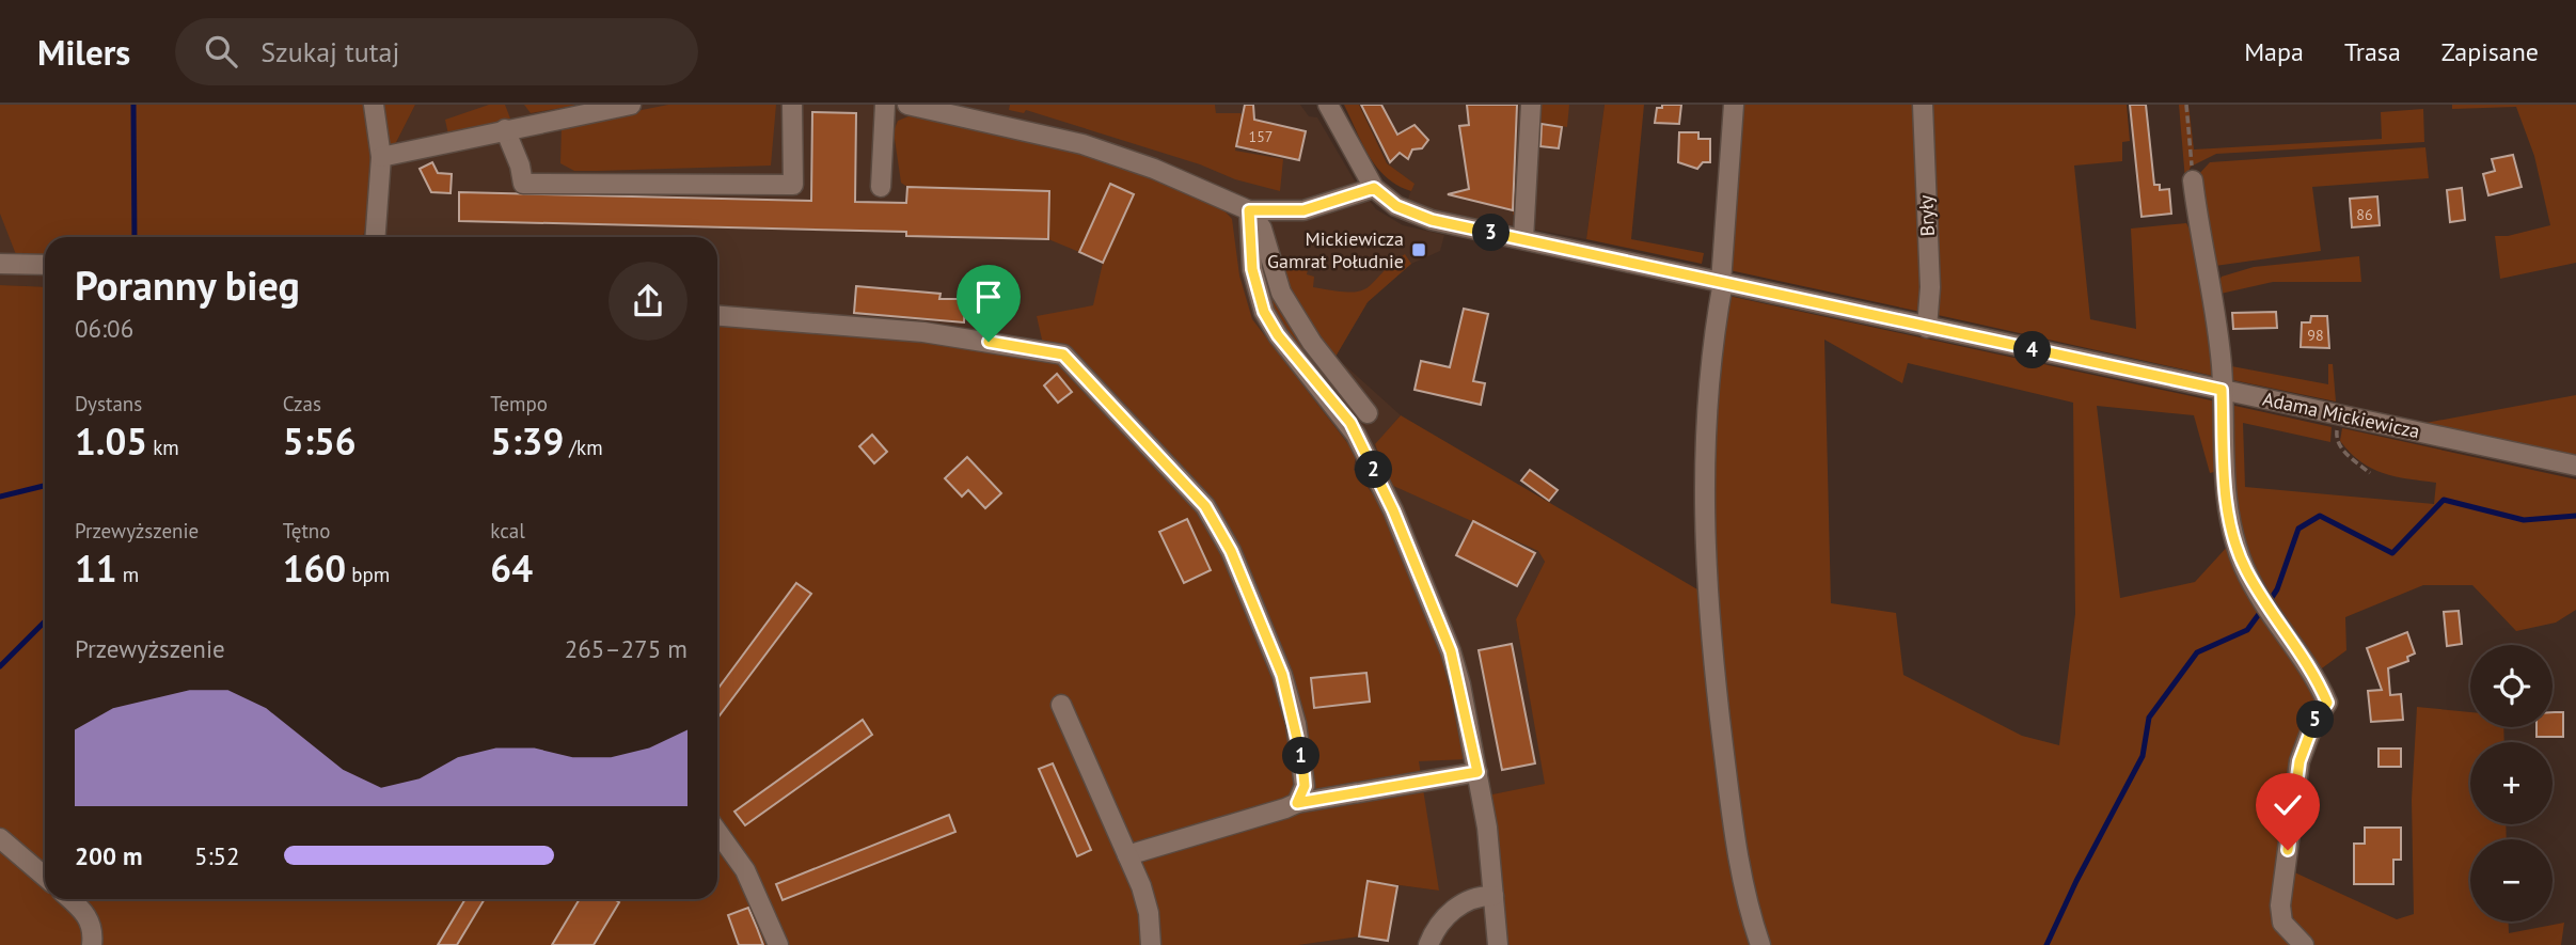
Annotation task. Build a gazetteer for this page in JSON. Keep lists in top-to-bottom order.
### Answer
{
  "streets": {
    "street": ["Bryły", "Adama Mickiewicza"]
  },
  "crossings": [
    ["Bryły", "Adama Mickiewicza"]
  ],
  "places": {
    "transit": ["Mickiewicza Gamrat Południe"]
  },
  "house_numbers": ["157", "86", "98"],
  "page": {
    "header": "Milers",
    "search": "Szukaj tutaj",
    "nav": ["Mapa", "Trasa", "Zapisane"],
    "pins": [
      "3",
      "4",
      "2",
      "5",
      "1"
    ],
    "heading": ["Poranny bieg", "06:06"],
    "stats": [
      ["Dystans", "1.05 km"],
      ["Czas", "5:56"],
      ["Tempo", "5:39 /km"],
      ["Przewyższenie", "11 m"],
      ["Tętno", "160 bpm"],
      ["kcal", "64"]
    ],
    "chart": ["Przewyższenie", "265–275 m"],
    "map_buttons": ["+", "−"],
    "list": [
      {
        "name": "200 m",
        "note": "5:52"
      }
    ]
  }
}
